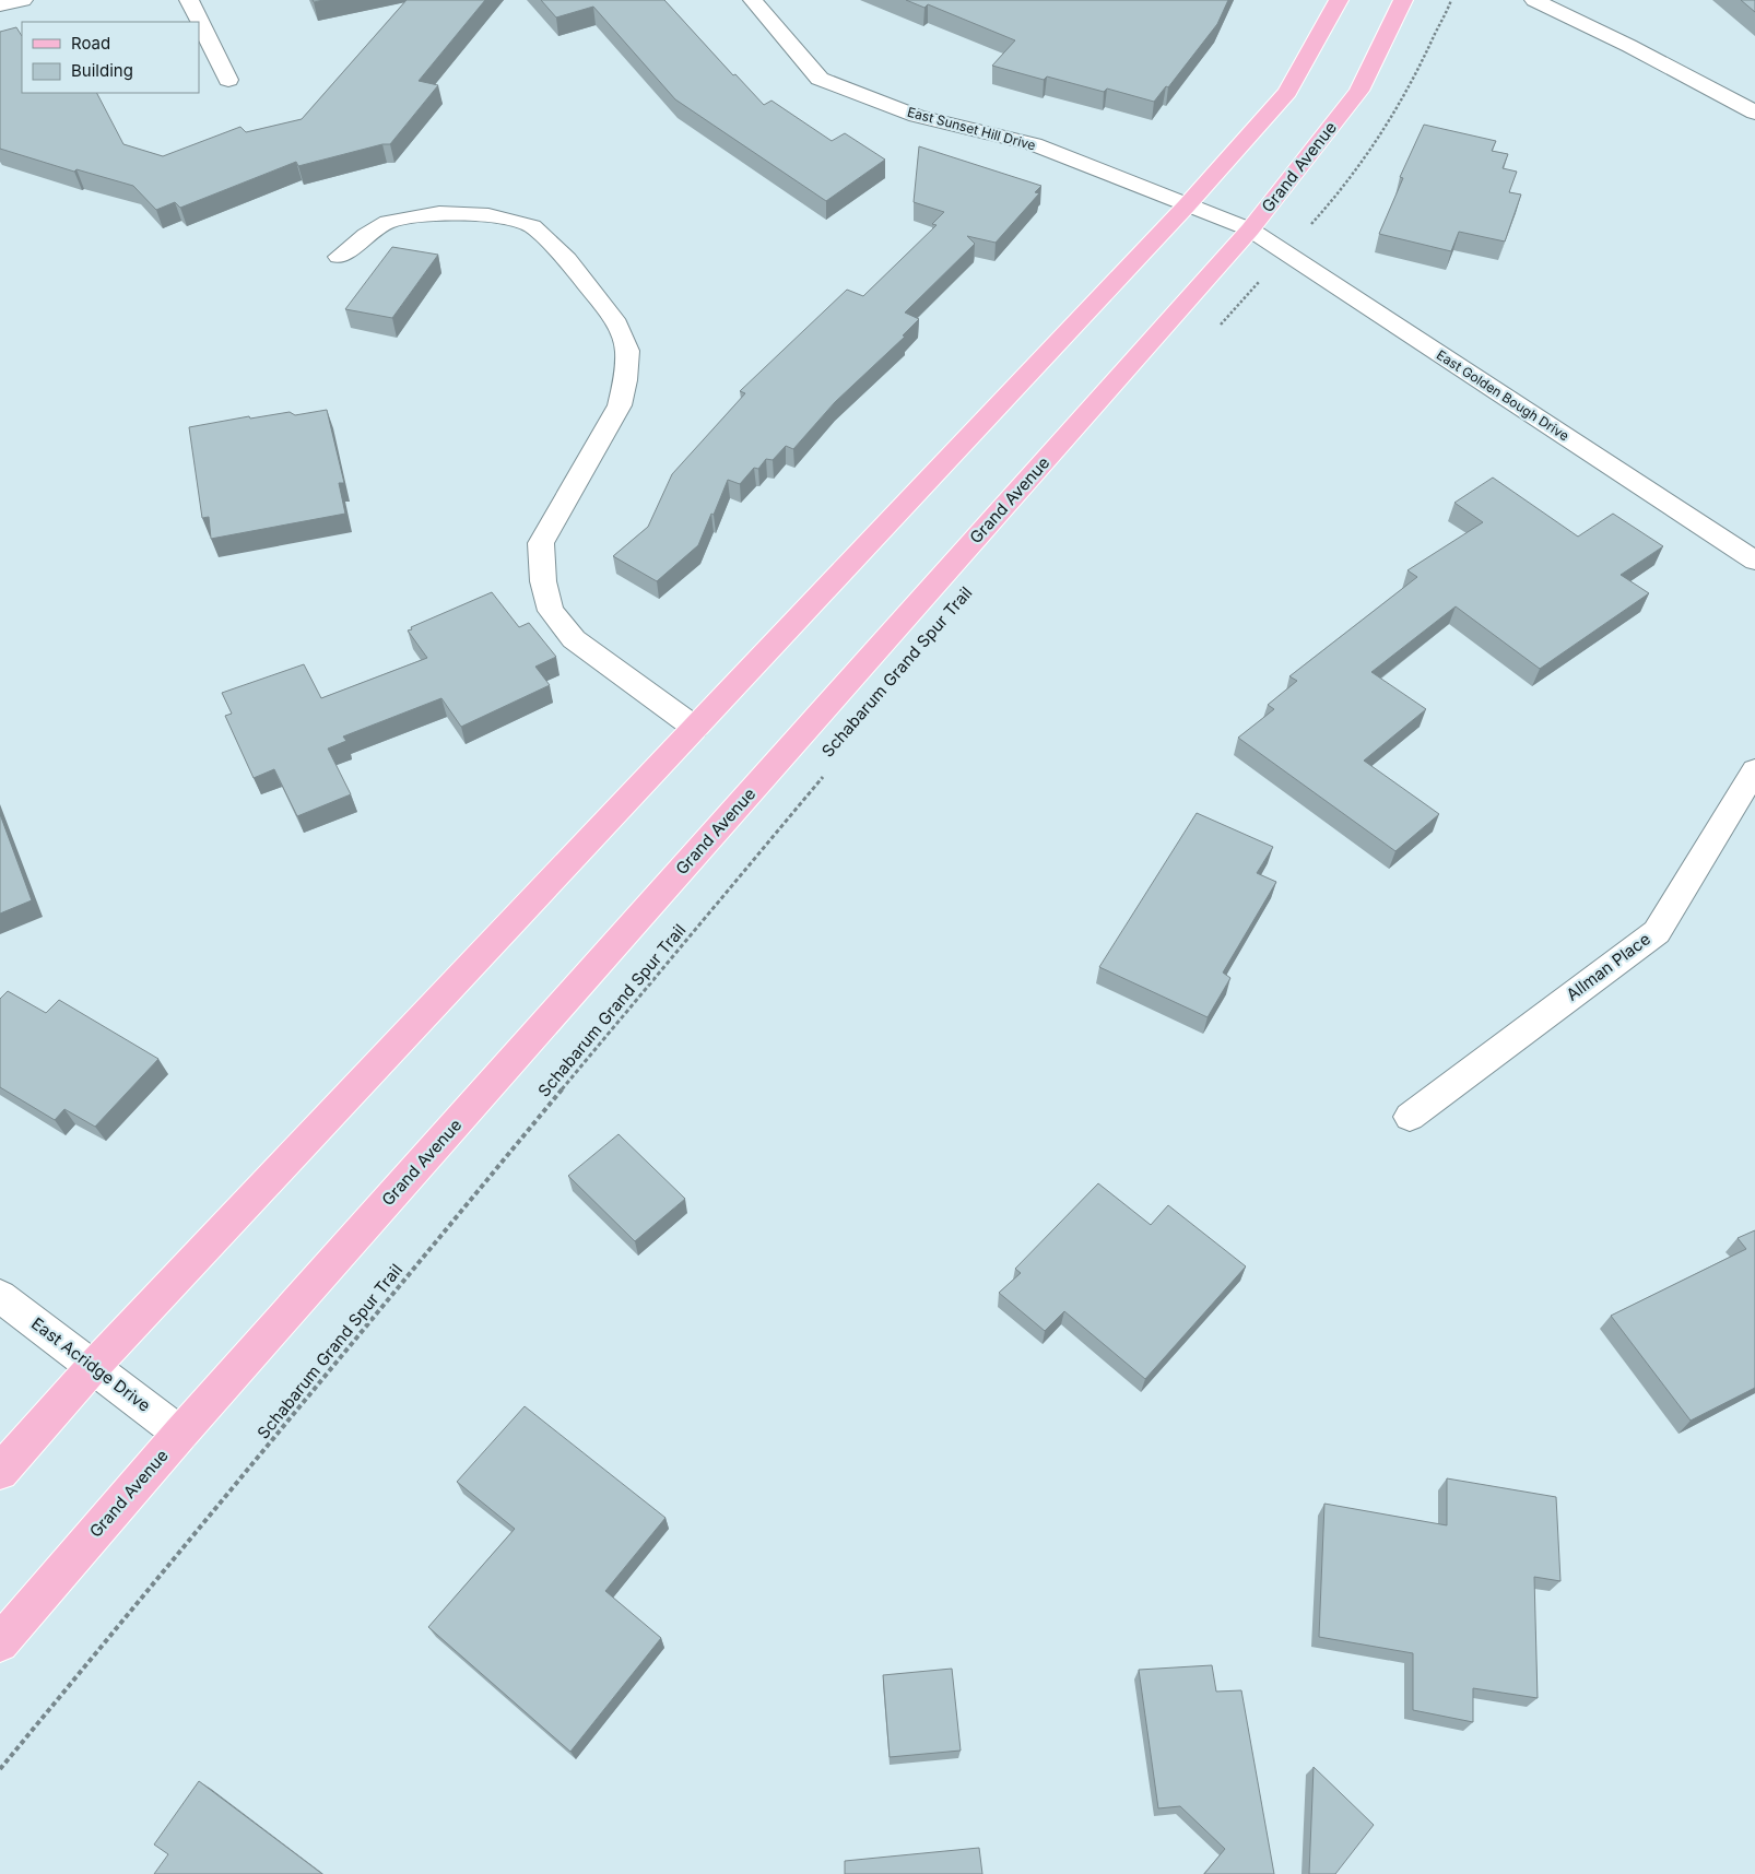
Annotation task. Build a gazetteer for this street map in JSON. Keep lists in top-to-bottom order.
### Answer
{
  "streets": {
    "main road": ["Grand Avenue"],
    "street": [
      "East Sunset Hill Drive",
      "East Golden Bough Drive",
      "Allman Place",
      "East Acridge Drive"
    ],
    "path": ["Schabarum Grand Spur Trail"]
  },
  "crossings": [
    ["East Sunset Hill Drive", "Grand Avenue"],
    ["East Sunset Hill Drive", "East Golden Bough Drive"],
    ["Grand Avenue", "East Golden Bough Drive"],
    ["Grand Avenue", "East Acridge Drive"]
  ],
  "legend": ["Road", "Building"]
}
